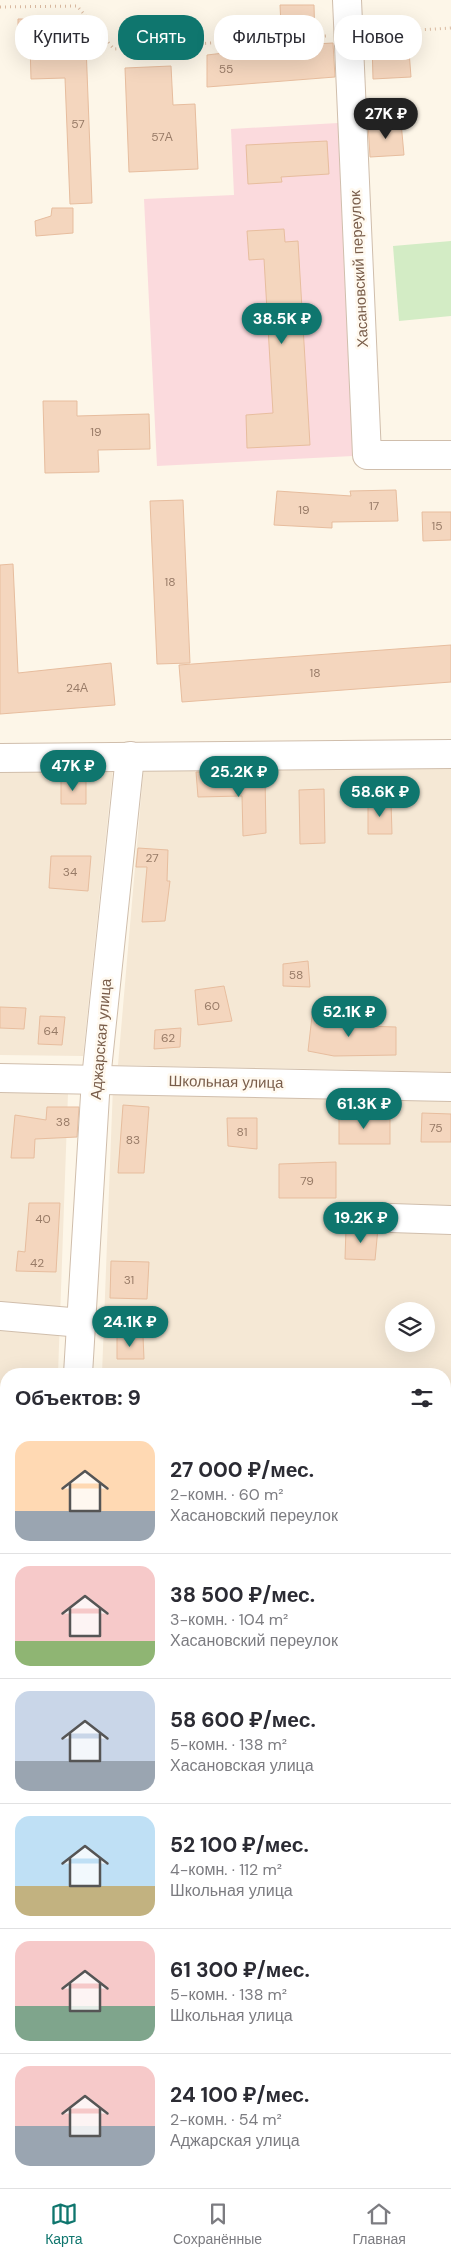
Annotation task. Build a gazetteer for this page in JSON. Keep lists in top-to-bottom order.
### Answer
{
  "streets": {
    "street": ["Хасановский переулок", "Аджарская улица", "Школьная улица"]
  },
  "crossings": [
    ["Аджарская улица", "Школьная улица"]
  ],
  "house_numbers": [
    "55",
    "57",
    "57А",
    "19",
    "17",
    "19",
    "15",
    "18",
    "18",
    "24А",
    "27",
    "34",
    "58",
    "60",
    "64",
    "62",
    "38",
    "75",
    "81",
    "83",
    "79",
    "40",
    "42",
    "31"
  ],
  "page": {
    "chip": [
      "Купить",
      "Снять",
      "Фильтры",
      "Новое"
    ],
    "price": [
      "27K ₽",
      "38.5K ₽",
      "47K ₽",
      "25.2K ₽",
      "58.6K ₽",
      "52.1K ₽",
      "61.3K ₽",
      "19.2K ₽",
      "24.1K ₽"
    ],
    "heading": "Объектов: 9",
    "list": [
      {
        "name": "27 000 ₽/мес.",
        "note": "2-комн. · 60 m² · Хасановский переулок"
      },
      {
        "name": "38 500 ₽/мес.",
        "note": "3-комн. · 104 m² · Хасановский переулок"
      },
      {
        "name": "58 600 ₽/мес.",
        "note": "5-комн. · 138 m² · Хасановская улица"
      },
      {
        "name": "52 100 ₽/мес.",
        "note": "4-комн. · 112 m² · Школьная улица"
      },
      {
        "name": "61 300 ₽/мес.",
        "note": "5-комн. · 138 m² · Школьная улица"
      },
      {
        "name": "24 100 ₽/мес.",
        "note": "2-комн. · 54 m² · Аджарская улица"
      }
    ],
    "tabs": ["Карта", "Сохранённые", "Главная"]
  }
}
